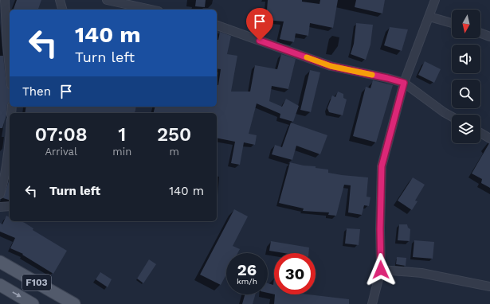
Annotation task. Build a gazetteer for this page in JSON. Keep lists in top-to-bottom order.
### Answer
{
  "streets": {
    "main road": ["F103"]
  },
  "north": "bottom",
  "page": {
    "turn": ["140 m", "Turn left"],
    "then": "Then",
    "eta": [
      "07:08",
      "Arrival",
      "1",
      "min",
      "250",
      "m"
    ],
    "list": [
      {
        "name": "Turn left",
        "value": "140 m"
      }
    ],
    "speed": "26 km/h",
    "limit": "30"
  }
}
